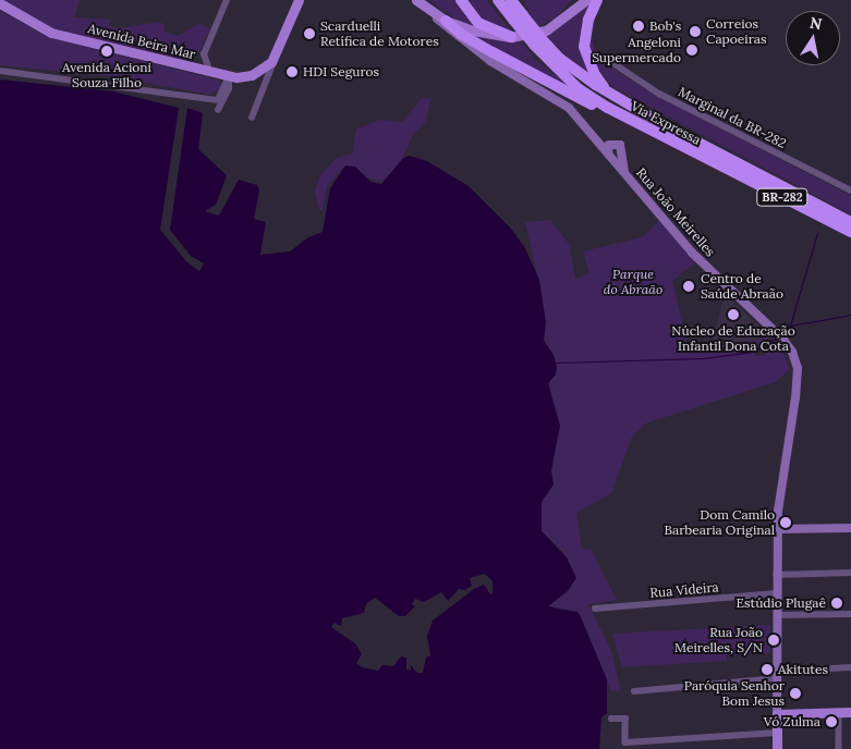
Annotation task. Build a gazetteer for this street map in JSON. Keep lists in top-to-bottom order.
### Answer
{
  "streets": {
    "highway": ["Via Expressa", "BR-282"],
    "main road": ["Avenida Beira Mar", "Rua João Meirelles"],
    "street": ["Marginal da BR-282", "Rua Videira"]
  },
  "crossings": [
    ["Rua João Meirelles", "Rua Videira"]
  ],
  "parks": ["Parque do Abraão"],
  "places": [
    "Bob's",
    "Correios Capoeiras",
    "Scarduelli Retífica de Motores",
    "Angeloni Supermercado",
    "Avenida Acioni Souza Filho",
    "HDI Seguros",
    "Centro de Saúde Abraão",
    "Núcleo de Educação Infantil Dona Cota",
    "Dom Camilo Barbearia Original",
    "Estúdio Plugaê",
    "Rua João Meirelles, S/N",
    "Akitutes",
    "Paróquia Senhor Bom Jesus",
    "Vó Zulma"
  ],
  "north": "top"
}
